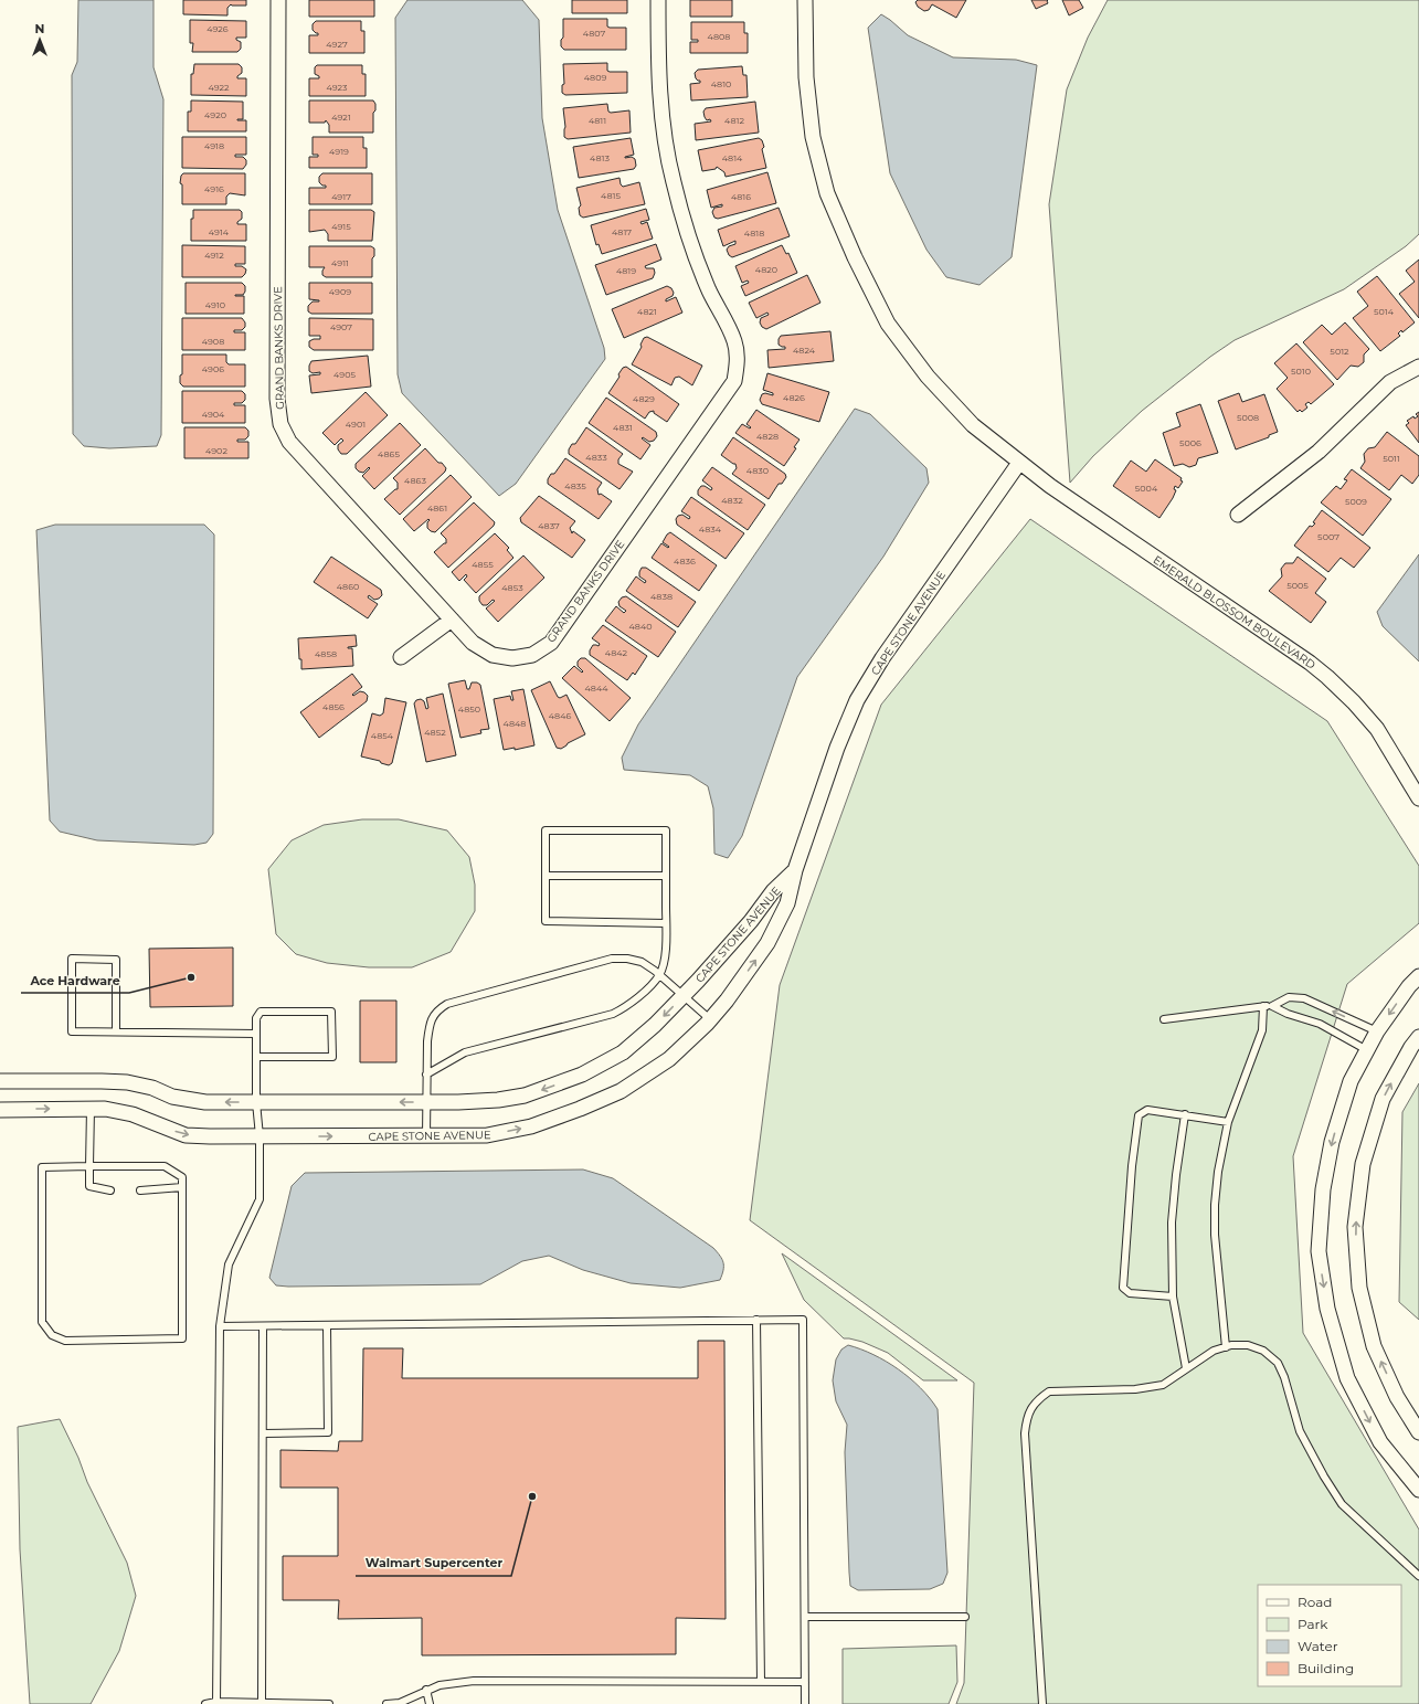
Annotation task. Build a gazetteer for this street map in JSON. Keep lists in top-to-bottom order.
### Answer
{
  "streets": {
    "street": ["GRAND BANKS DRIVE", "EMERALD BLOSSOM BOULEVARD", "CAPE STONE AVENUE"]
  },
  "crossings": [
    ["EMERALD BLOSSOM BOULEVARD", "CAPE STONE AVENUE"]
  ],
  "places": ["Ace Hardware", "Walmart Supercenter"],
  "house_numbers": [
    "4926",
    "4807",
    "4808",
    "4927",
    "4809",
    "4810",
    "4922",
    "4923",
    "4920",
    "4921",
    "4811",
    "4812",
    "4918",
    "4919",
    "4813",
    "4814",
    "4916",
    "4815",
    "4917",
    "4816",
    "4915",
    "4914",
    "4817",
    "4818",
    "4912",
    "4911",
    "4820",
    "4819",
    "4909",
    "4910",
    "4821",
    "5014",
    "4907",
    "4908",
    "4824",
    "5012",
    "4906",
    "5010",
    "4905",
    "4826",
    "4829",
    "4904",
    "5008",
    "4901",
    "4831",
    "4828",
    "5006",
    "4902",
    "4865",
    "4833",
    "5011",
    "4830",
    "4863",
    "4835",
    "5004",
    "4832",
    "5009",
    "4861",
    "4837",
    "4834",
    "5007",
    "4836",
    "4855",
    "5005",
    "4860",
    "4853",
    "4838",
    "4840",
    "4842",
    "4858",
    "4844",
    "4856",
    "4850",
    "4846",
    "4848",
    "4852",
    "4854"
  ],
  "legend": [
    "Road",
    "Park",
    "Water",
    "Building"
  ],
  "north": "top"
}
